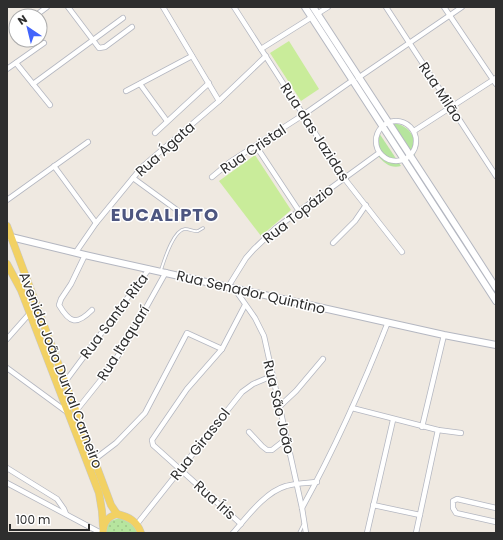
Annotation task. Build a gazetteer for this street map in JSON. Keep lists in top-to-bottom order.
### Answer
{
  "streets": {
    "main road": ["Avenida João Durval Carneiro"],
    "street": [
      "Rua Milão",
      "Rua das Jazidas",
      "Rua Ágata",
      "Rua Cristal",
      "Rua Topázio",
      "Rua Senador Quintino",
      "Rua Santa Rita",
      "Rua Itaquarí",
      "Rua São João",
      "Rua Girassol",
      "Rua Íris"
    ]
  },
  "crossings": [
    ["Rua Milão", "Rua Cristal"],
    ["Rua das Jazidas", "Rua Ágata"],
    ["Rua das Jazidas", "Rua Cristal"],
    ["Rua das Jazidas", "Rua Topázio"],
    ["Rua Ágata", "Rua Senador Quintino"],
    ["Rua Topázio", "Rua Senador Quintino"],
    ["Rua Topázio", "Rua São João"],
    ["Rua Senador Quintino", "Rua Santa Rita"],
    ["Rua Senador Quintino", "Rua Itaquarí"],
    ["Rua Senador Quintino", "Avenida João Durval Carneiro"],
    ["Rua Senador Quintino", "Rua São João"],
    ["Rua Santa Rita", "Avenida João Durval Carneiro"],
    ["Rua Itaquarí", "Avenida João Durval Carneiro"],
    ["Rua São João", "Rua Girassol"],
    ["Rua Girassol", "Rua Íris"]
  ],
  "districts": ["EUCALIPTO"],
  "scale_bar": "100 m",
  "north": "top left"
}
